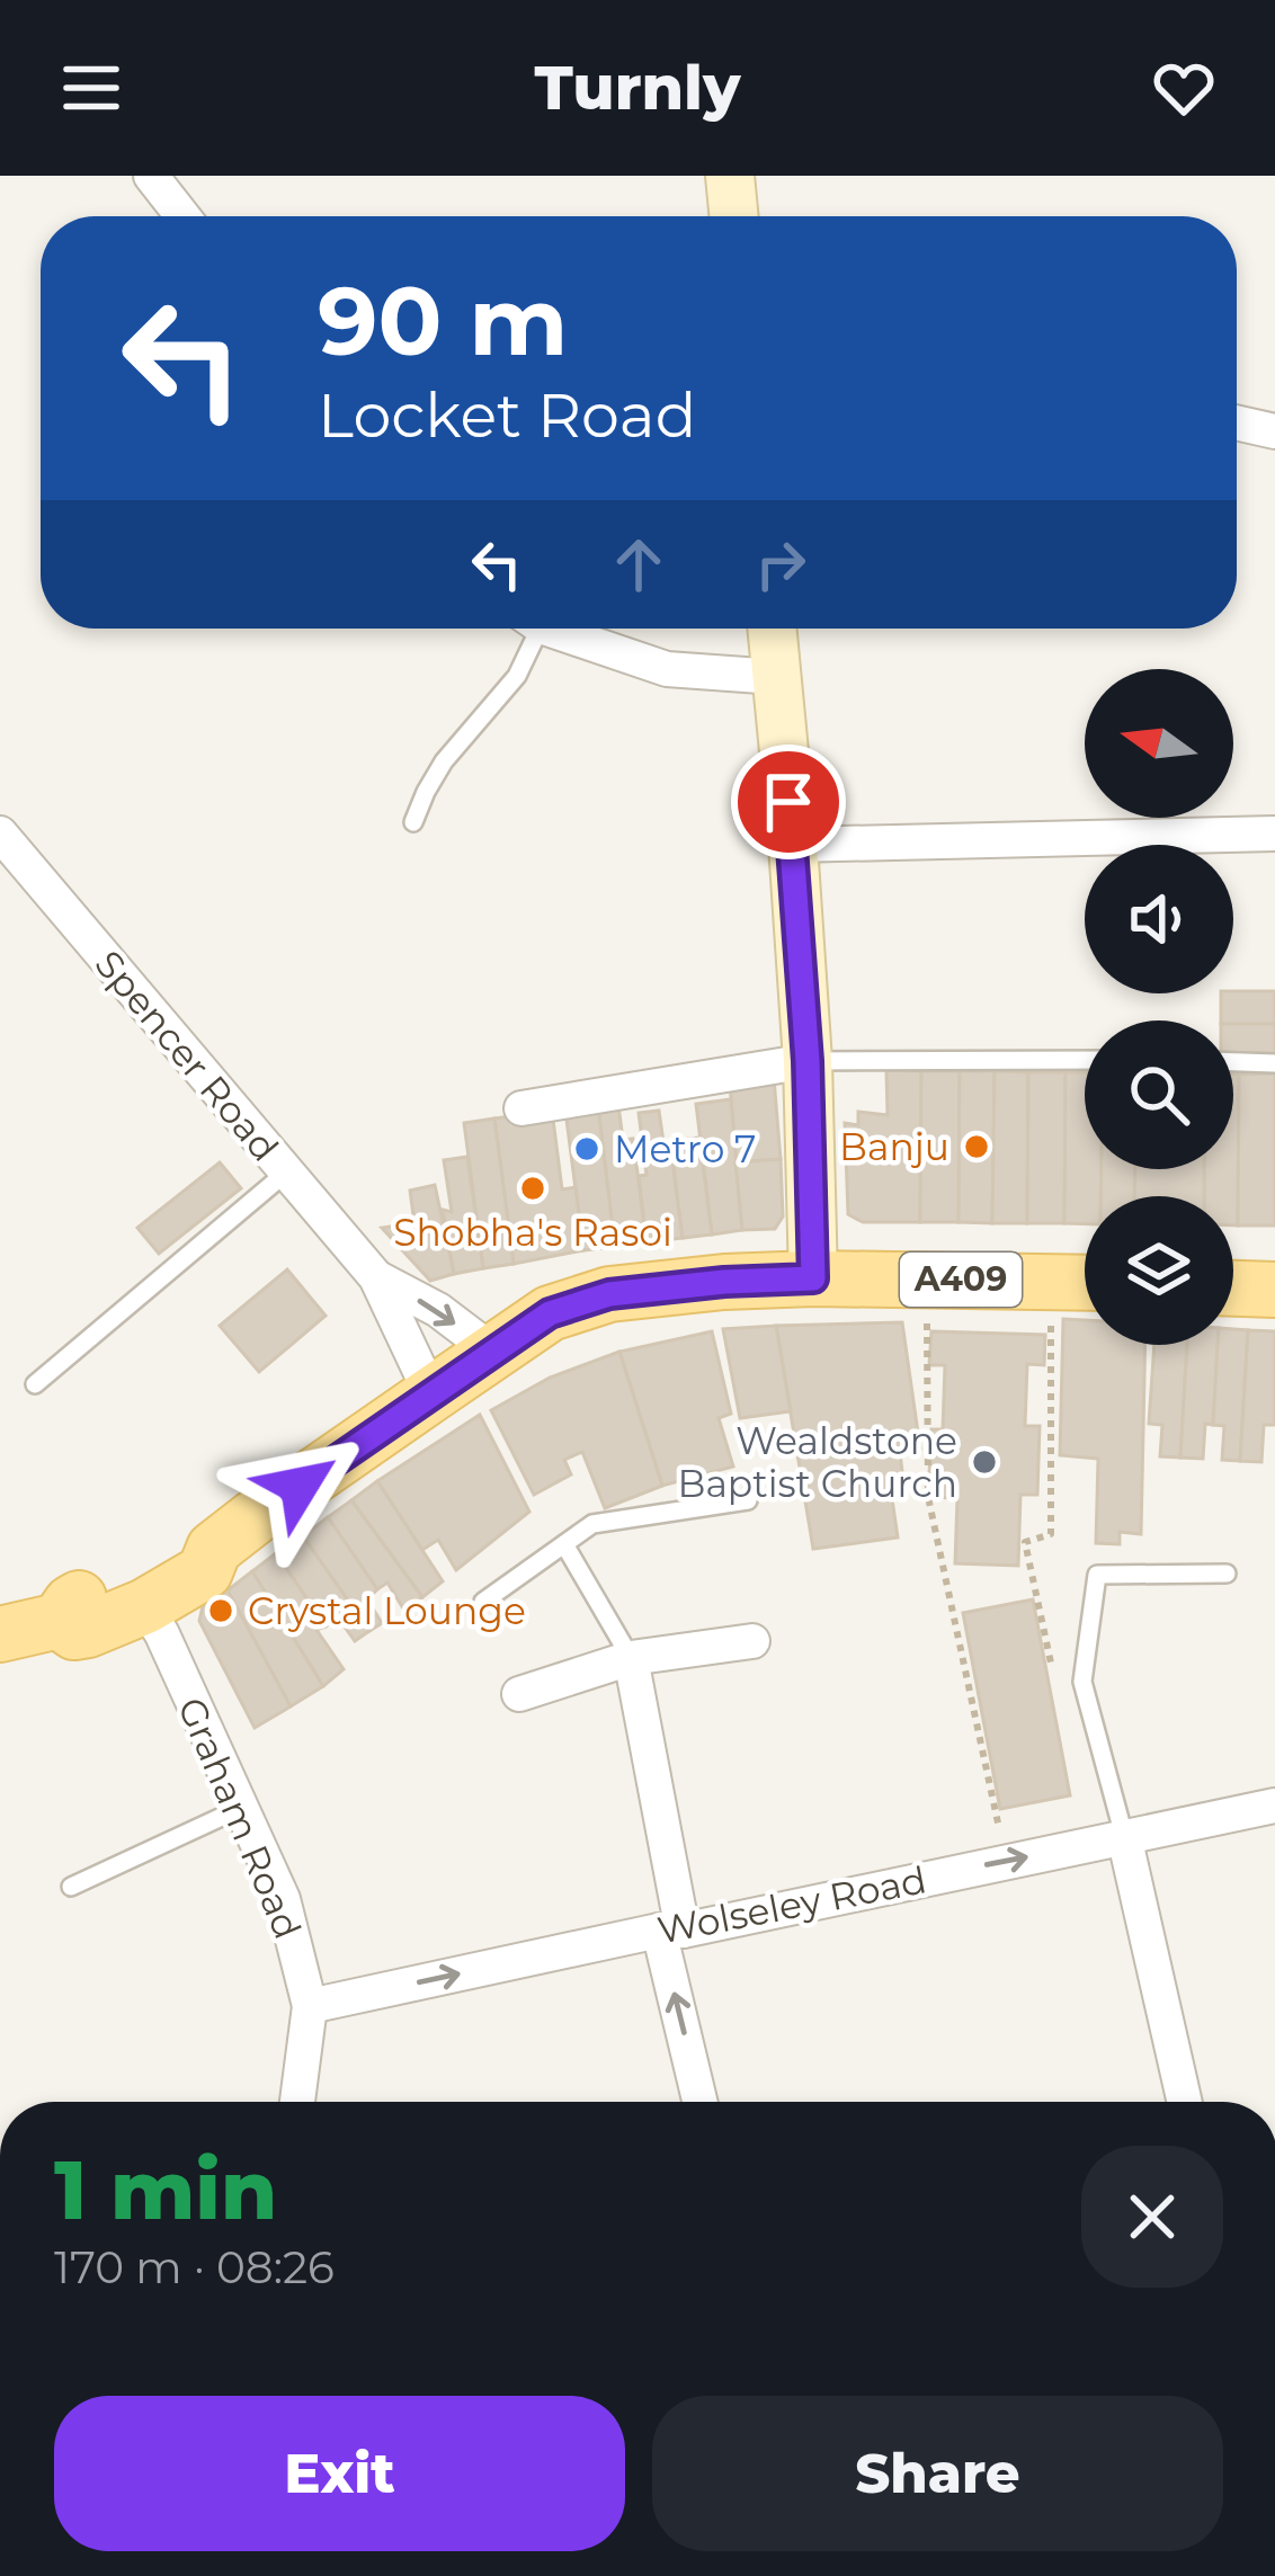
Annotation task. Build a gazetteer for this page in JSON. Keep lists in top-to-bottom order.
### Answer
{
  "streets": {
    "main road": ["A409"],
    "street": ["Spencer Road", "Graham Road", "Wolseley Road"]
  },
  "crossings": [
    ["Spencer Road", "A409"],
    ["A409", "Graham Road"],
    ["Graham Road", "Wolseley Road"]
  ],
  "one_way": ["Wolseley Road"],
  "places": [
    "Banju",
    "Metro 7",
    "Shobha's Rasoi",
    "Wealdstone Baptist Church",
    "Crystal Lounge"
  ],
  "north": "left",
  "page": {
    "header": "Turnly",
    "turn": ["90 m", "Locket Road"],
    "heading": ["1 min", "170 m · 08:26"],
    "buttons": ["Exit", "Share"]
  }
}
